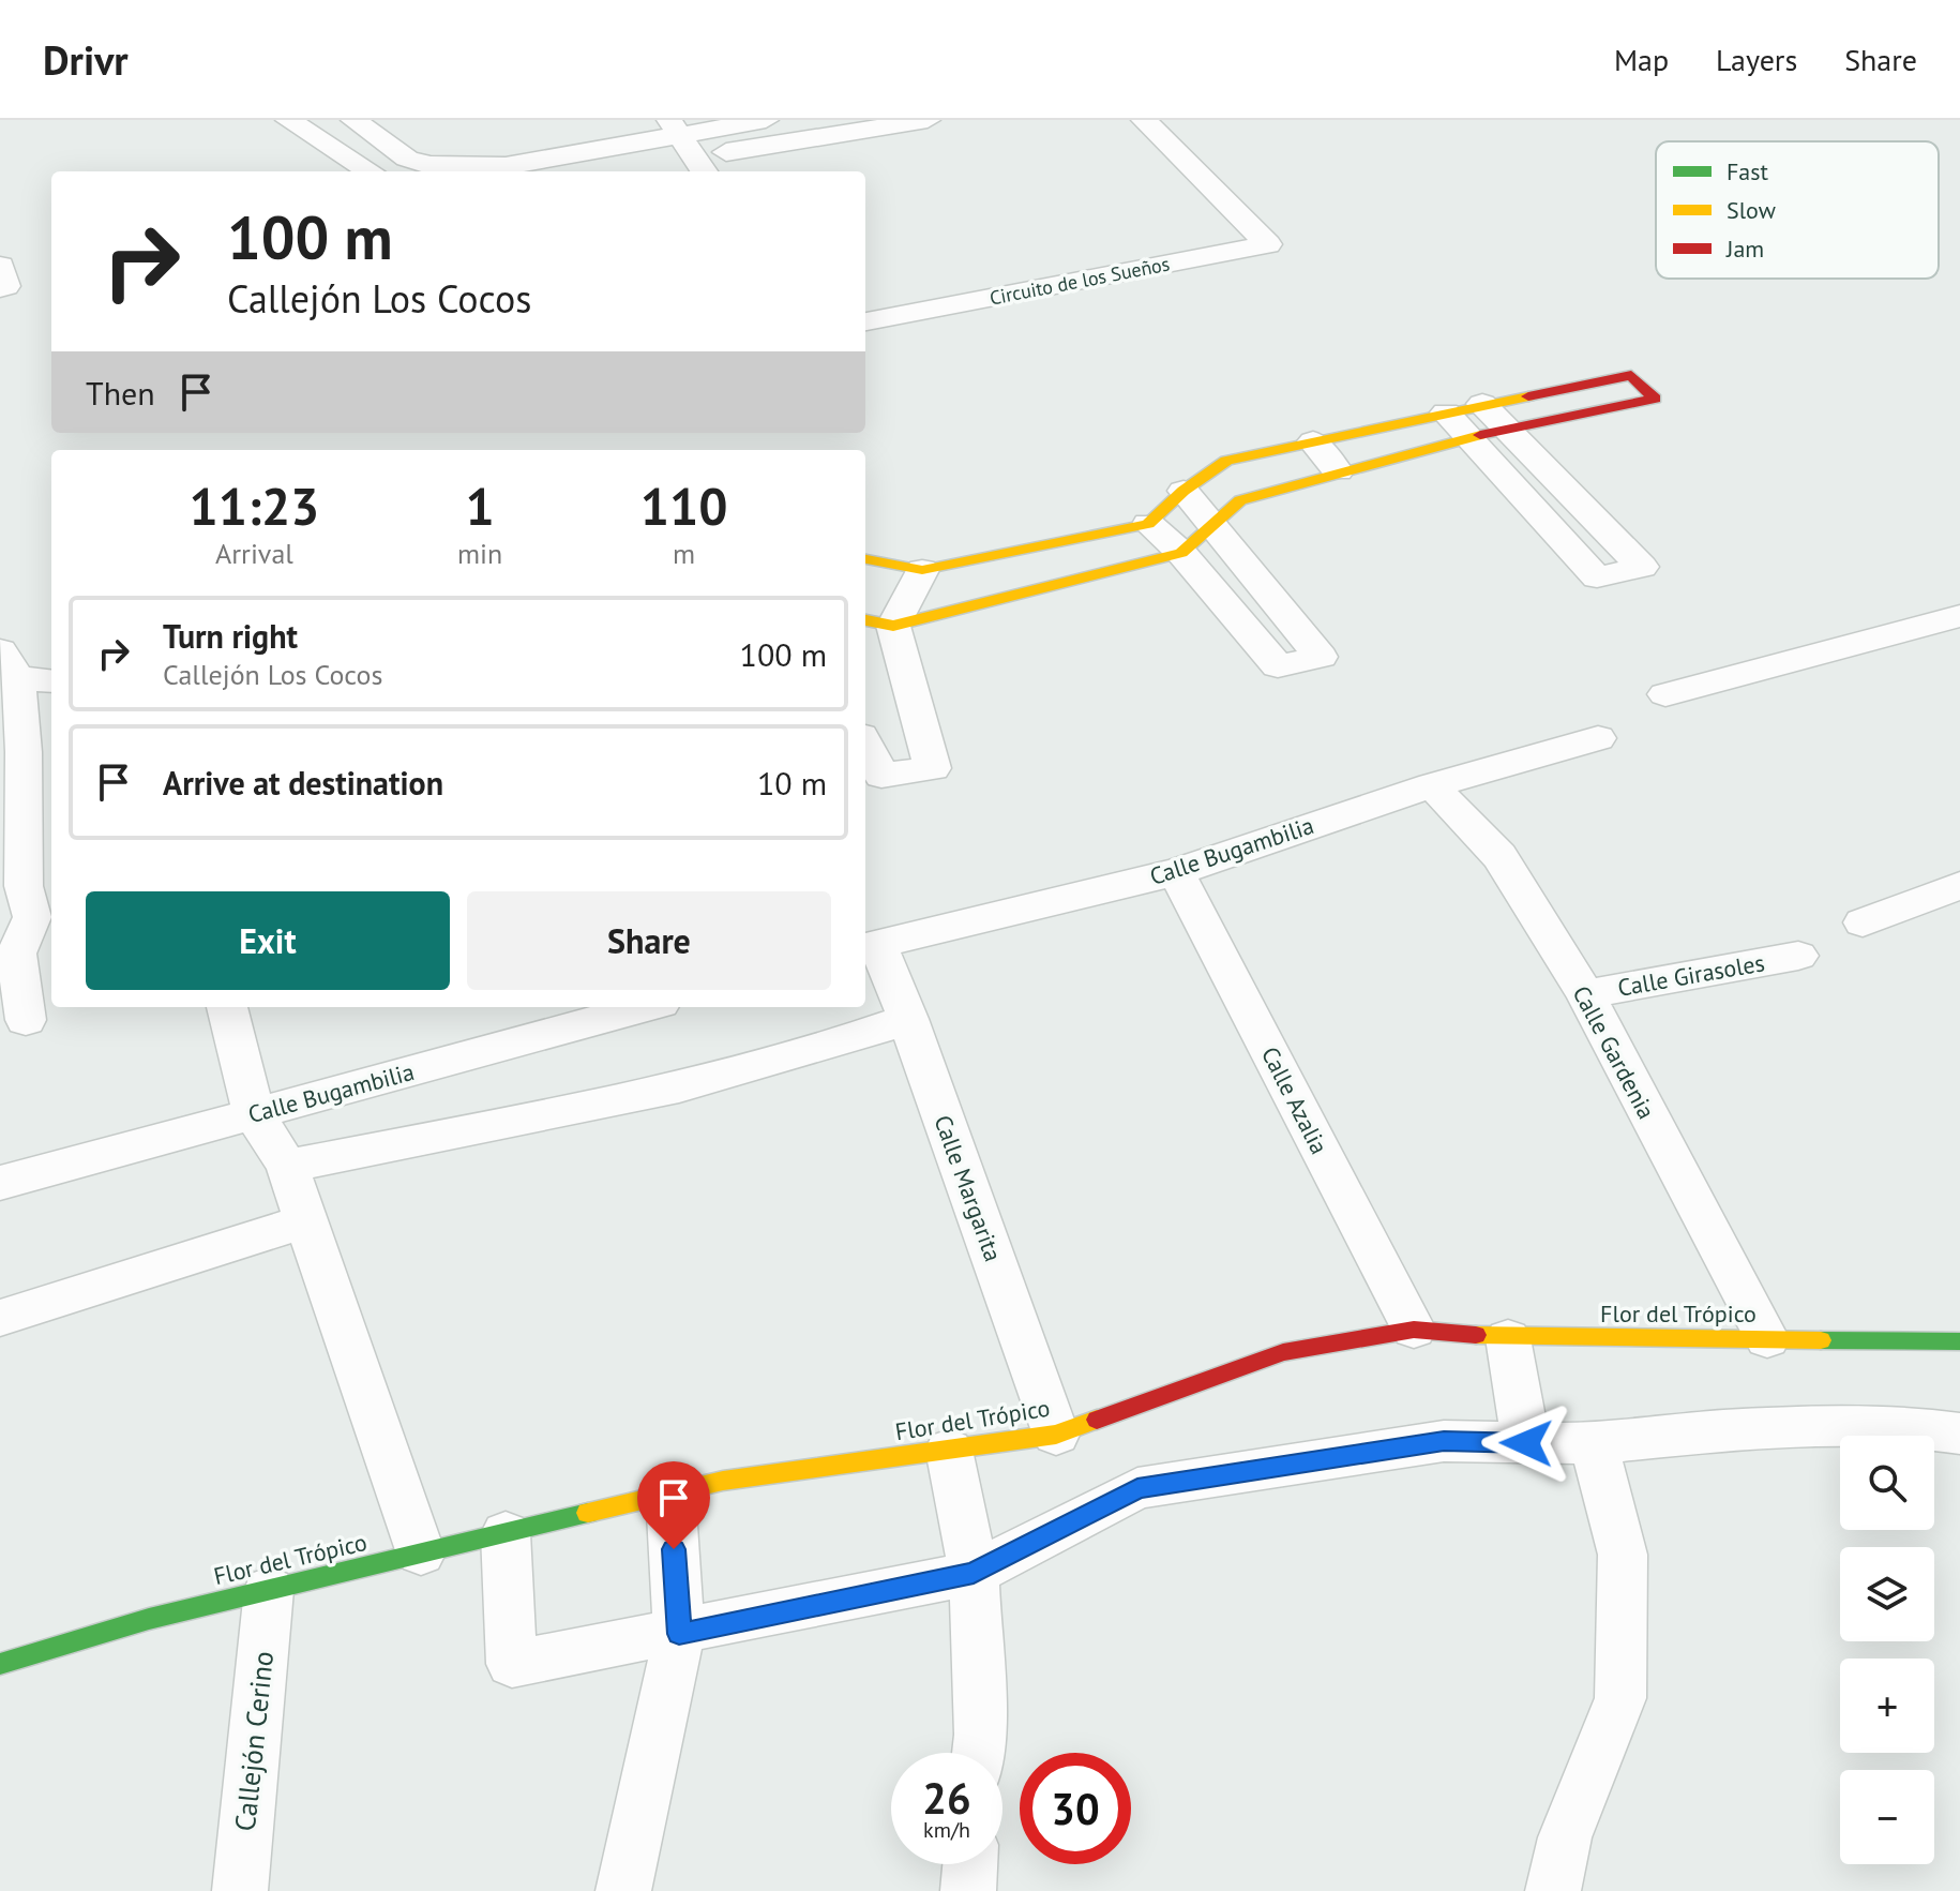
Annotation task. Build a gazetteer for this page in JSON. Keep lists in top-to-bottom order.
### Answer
{
  "streets": {
    "street": [
      "Circuito de los Sueños",
      "Calle Bugambilia",
      "Calle Girasoles",
      "Calle Gardenia",
      "Calle Azalia",
      "Calle Margarita",
      "Flor del Trópico",
      "Callejón Cerino"
    ]
  },
  "crossings": [
    ["Calle Bugambilia", "Calle Gardenia"],
    ["Calle Bugambilia", "Calle Azalia"],
    ["Calle Bugambilia", "Calle Margarita"],
    ["Calle Girasoles", "Calle Gardenia"],
    ["Calle Gardenia", "Flor del Trópico"],
    ["Calle Azalia", "Flor del Trópico"],
    ["Calle Margarita", "Flor del Trópico"],
    ["Flor del Trópico", "Callejón Cerino"]
  ],
  "legend": ["Fast", "Slow", "Jam"],
  "page": {
    "header": "Drivr",
    "nav": ["Map", "Layers", "Share"],
    "turn": ["100 m", "Callejón Los Cocos"],
    "then": "Then",
    "eta": [
      "11:23",
      "Arrival",
      "1",
      "min",
      "110",
      "m"
    ],
    "list": [
      {
        "name": "Turn right",
        "note": "Callejón Los Cocos",
        "value": "100 m"
      },
      {
        "name": "Arrive at destination",
        "value": "10 m"
      }
    ],
    "buttons": ["Exit", "Share"],
    "map_buttons": ["+", "−"],
    "speed": "26 km/h",
    "limit": "30"
  }
}
